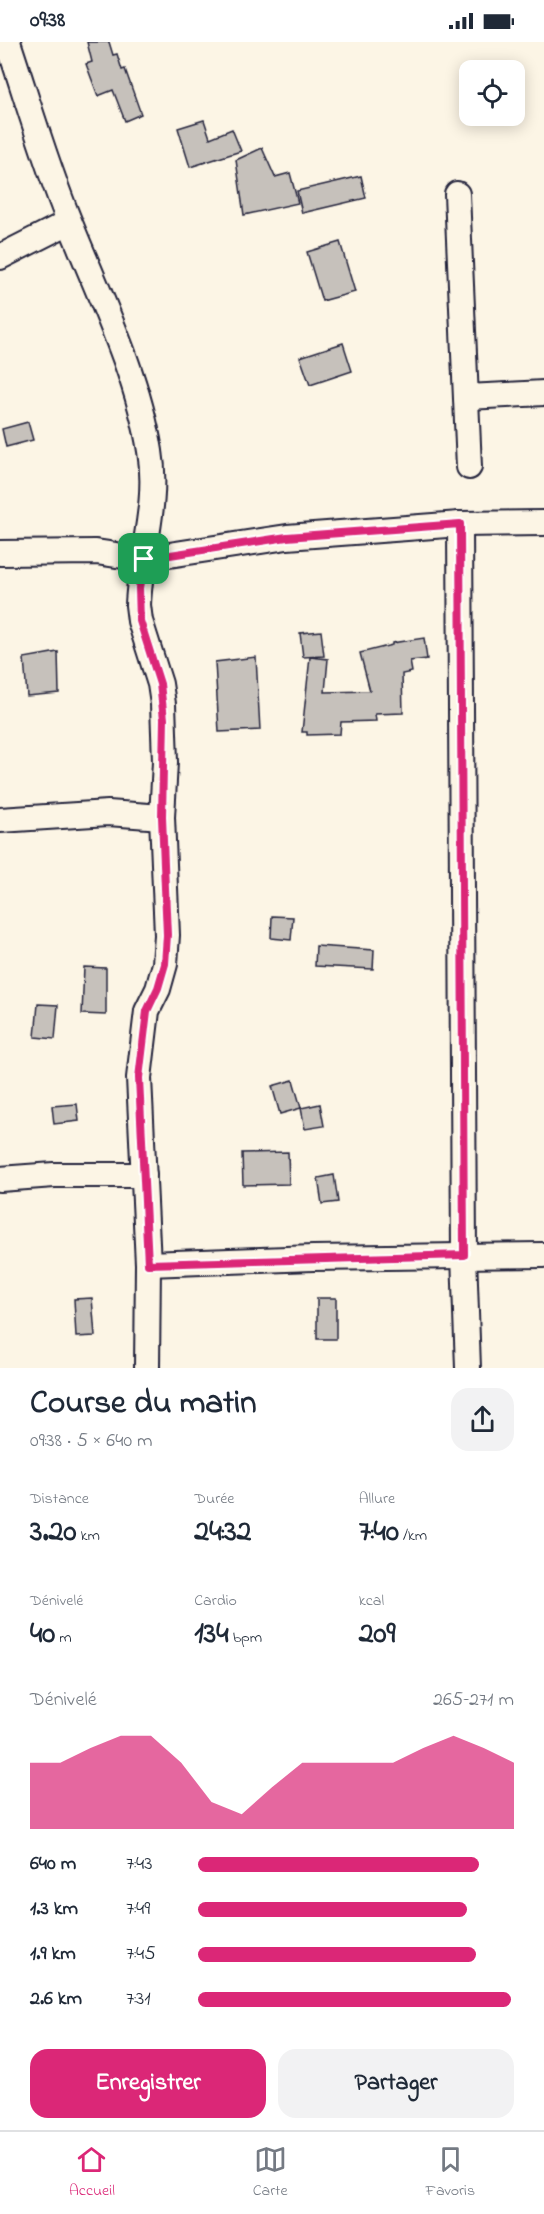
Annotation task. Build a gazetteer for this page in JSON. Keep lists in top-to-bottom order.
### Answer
{
  "page": {
    "status": "09:38",
    "heading": ["Course du matin", "09:38 · 5 × 640 m"],
    "stats": [
      ["Distance", "3.20 km"],
      ["Durée", "24:32"],
      ["Allure", "7:40 /km"],
      ["Dénivelé", "40 m"],
      ["Cardio", "134 bpm"],
      ["kcal", "209"]
    ],
    "chart": ["Dénivelé", "265–271 m"],
    "list": [
      {
        "name": "640 m",
        "note": "7:43"
      },
      {
        "name": "1.3 km",
        "note": "7:49"
      },
      {
        "name": "1.9 km",
        "note": "7:45"
      },
      {
        "name": "2.6 km",
        "note": "7:31"
      }
    ],
    "buttons": ["Enregistrer", "Partager"],
    "tabs": ["Accueil", "Carte", "Favoris"]
  }
}
